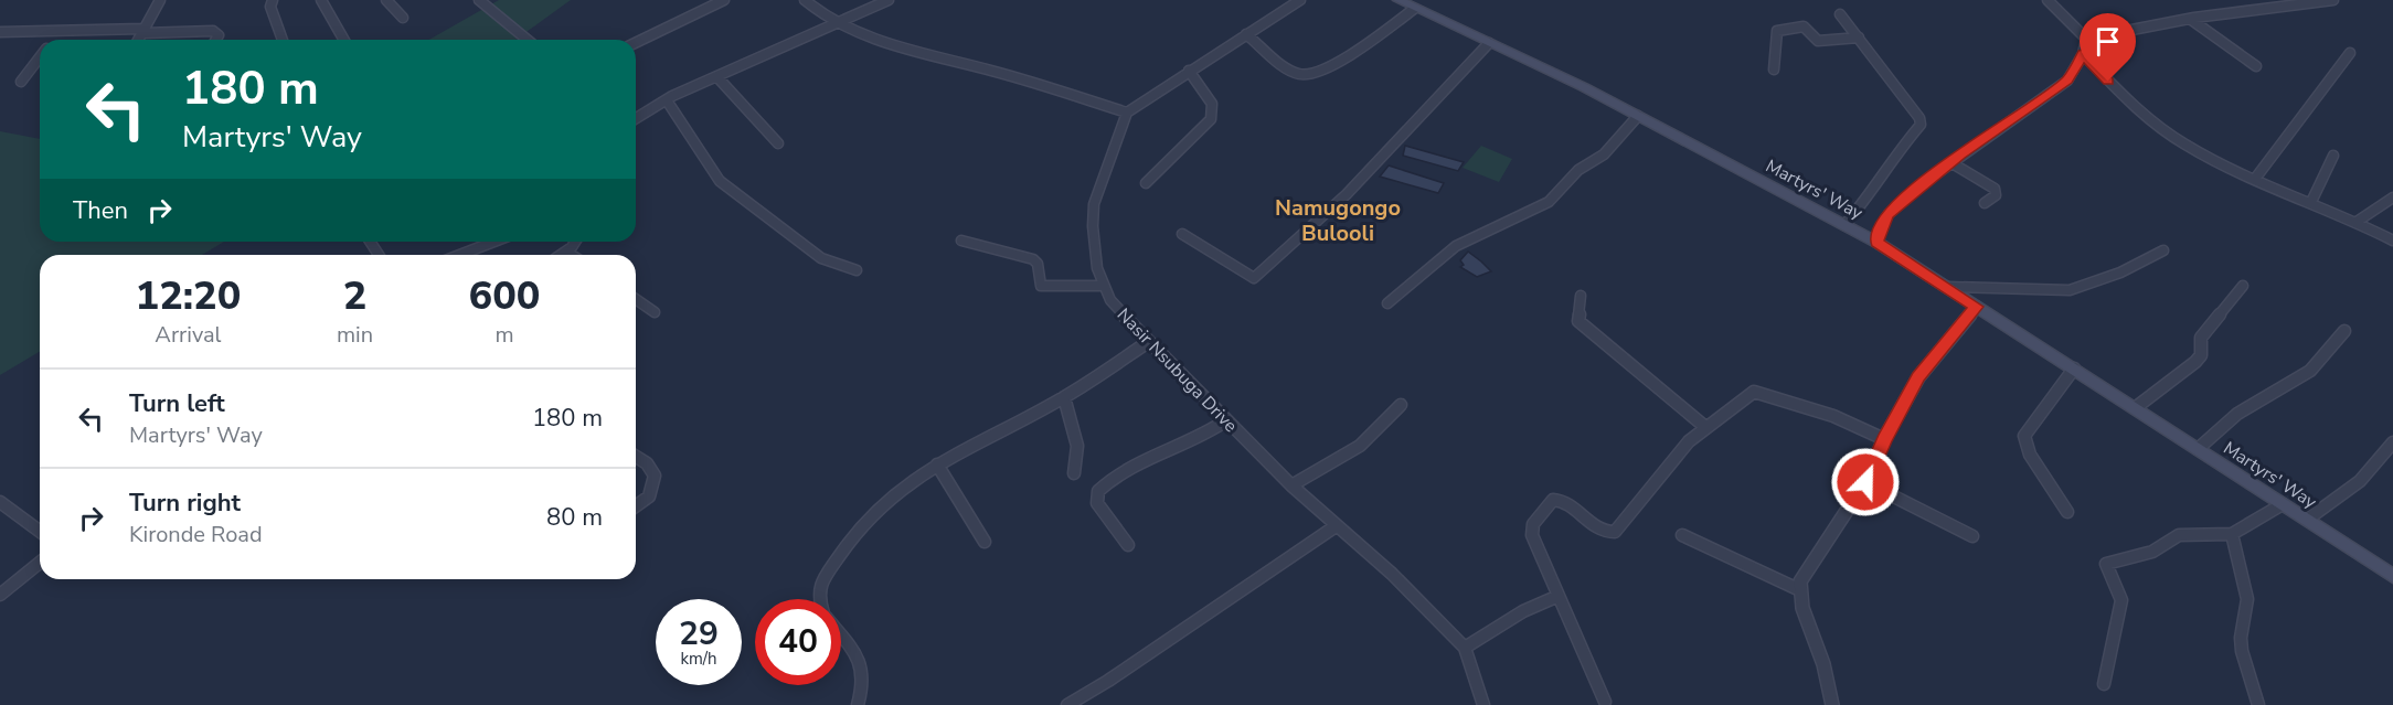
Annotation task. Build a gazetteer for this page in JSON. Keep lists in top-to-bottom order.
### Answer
{
  "streets": {
    "main road": ["Martyrs' Way"],
    "street": ["Nasir Nsubuga Drive"]
  },
  "districts": ["Namugongo Bulooli"],
  "page": {
    "turn": ["180 m", "Martyrs' Way"],
    "then": "Then",
    "eta": [
      "12:20",
      "Arrival",
      "2",
      "min",
      "600",
      "m"
    ],
    "list": [
      {
        "name": "Turn left",
        "note": "Martyrs' Way",
        "value": "180 m"
      },
      {
        "name": "Turn right",
        "note": "Kironde Road",
        "value": "80 m"
      }
    ],
    "speed": "29 km/h",
    "limit": "40"
  }
}
